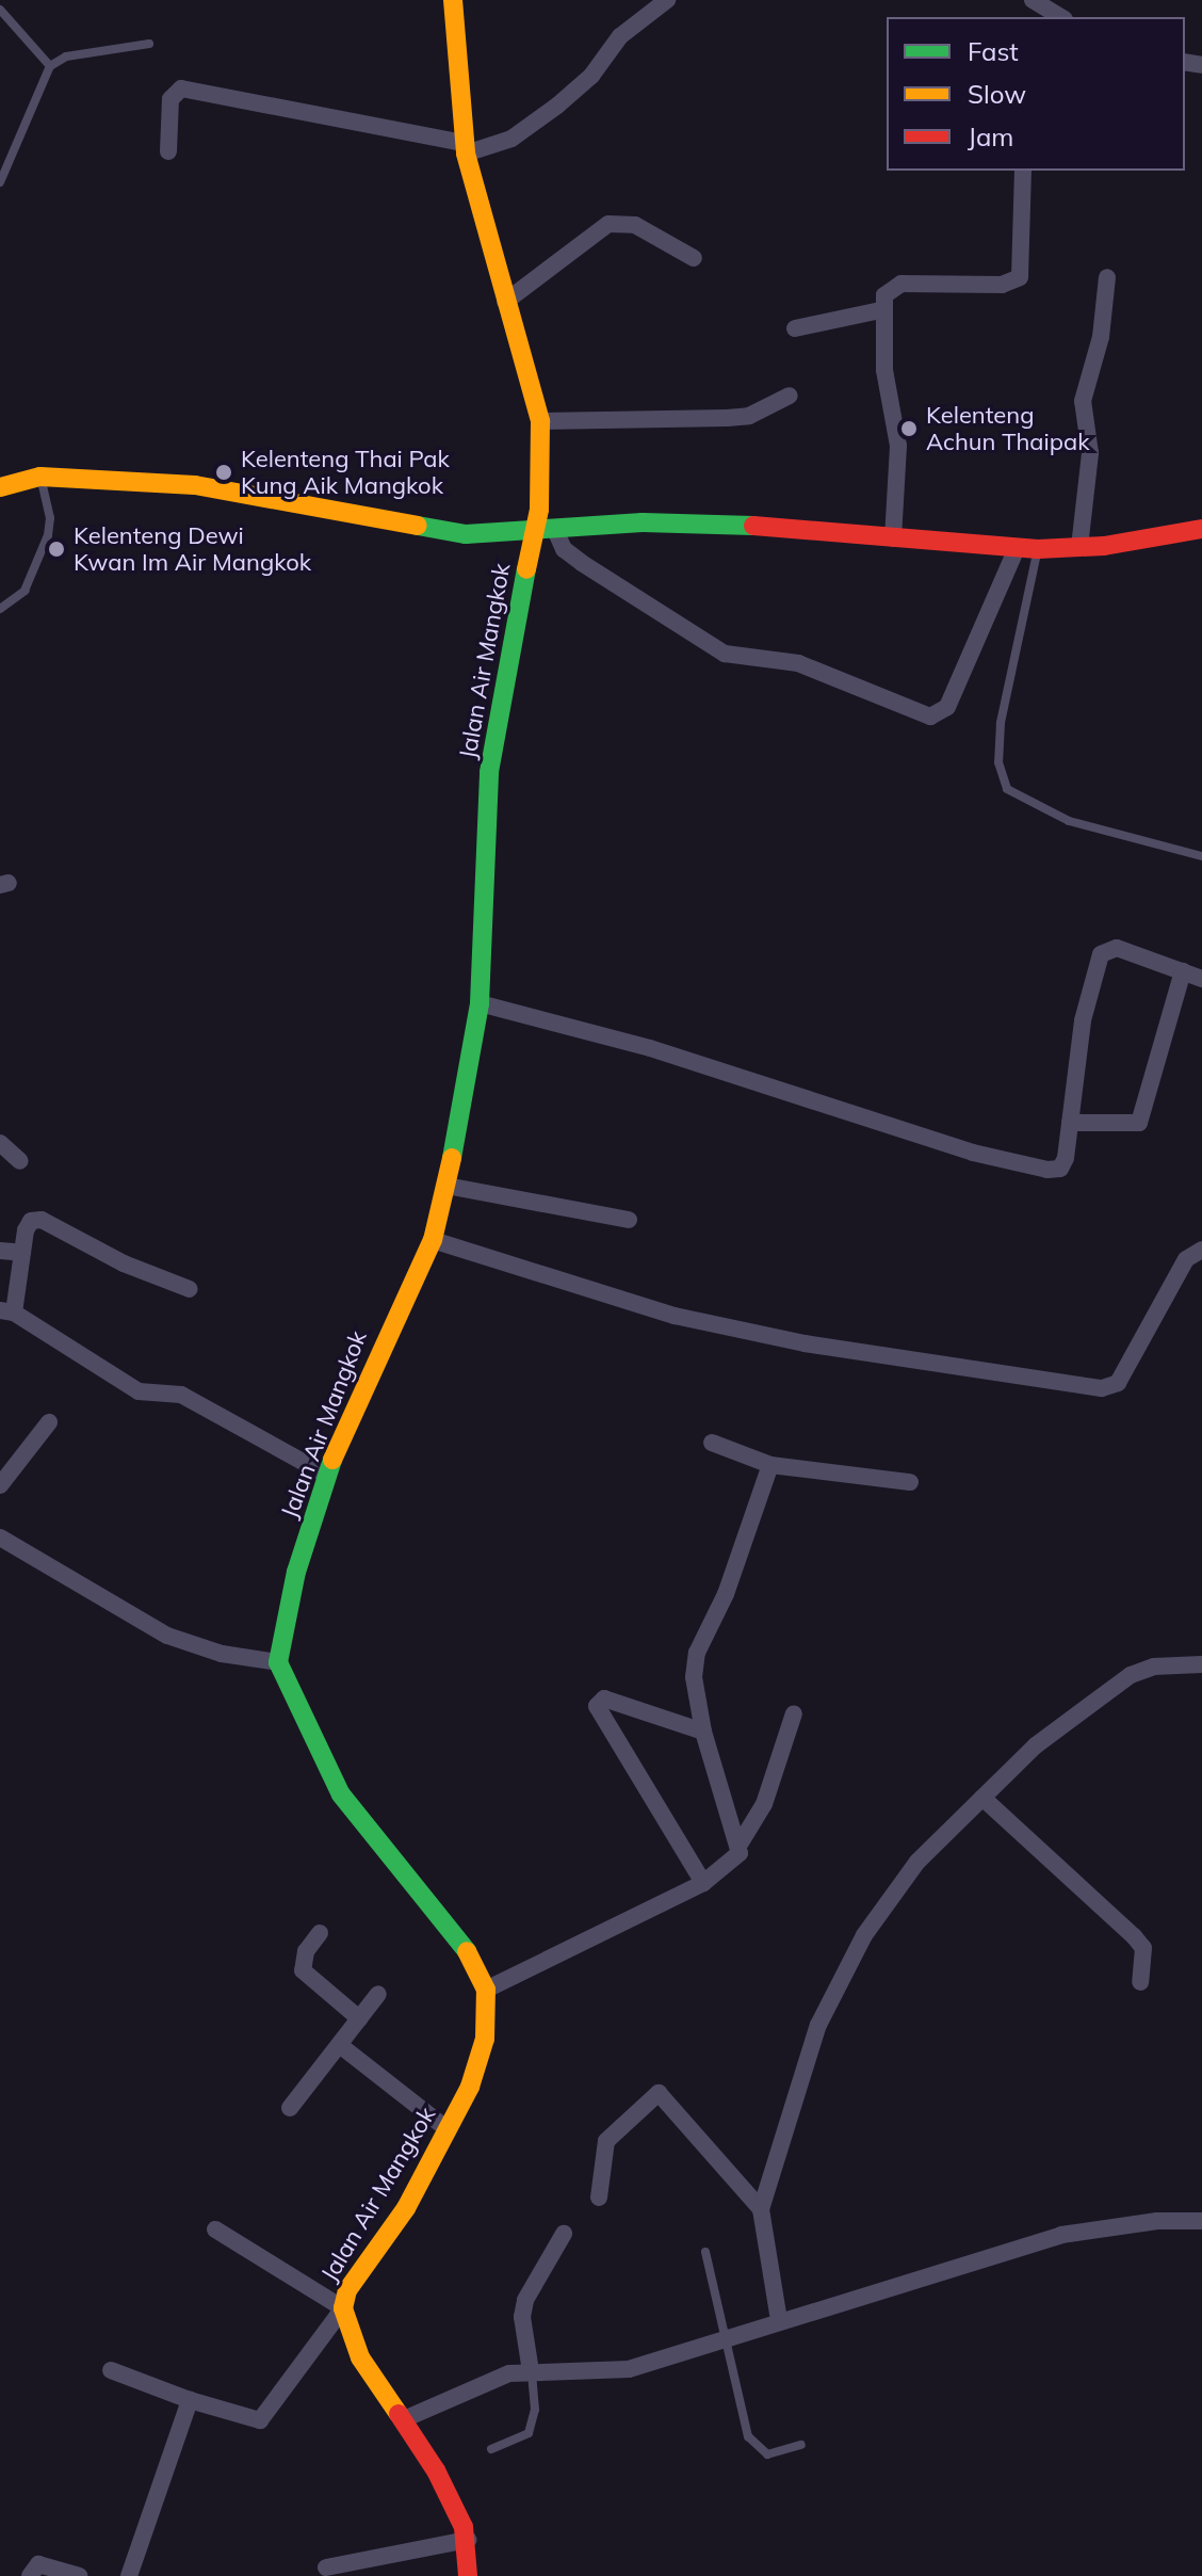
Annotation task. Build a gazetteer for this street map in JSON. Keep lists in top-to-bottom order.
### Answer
{
  "streets": {
    "street": ["Jalan Air Mangkok"]
  },
  "places": ["Kelenteng Achun Thaipak", "Kelenteng Thai Pak Kung Aik Mangkok", "Kelenteng Dewi Kwan Im Air Mangkok"],
  "legend": ["Fast", "Slow", "Jam"]
}
